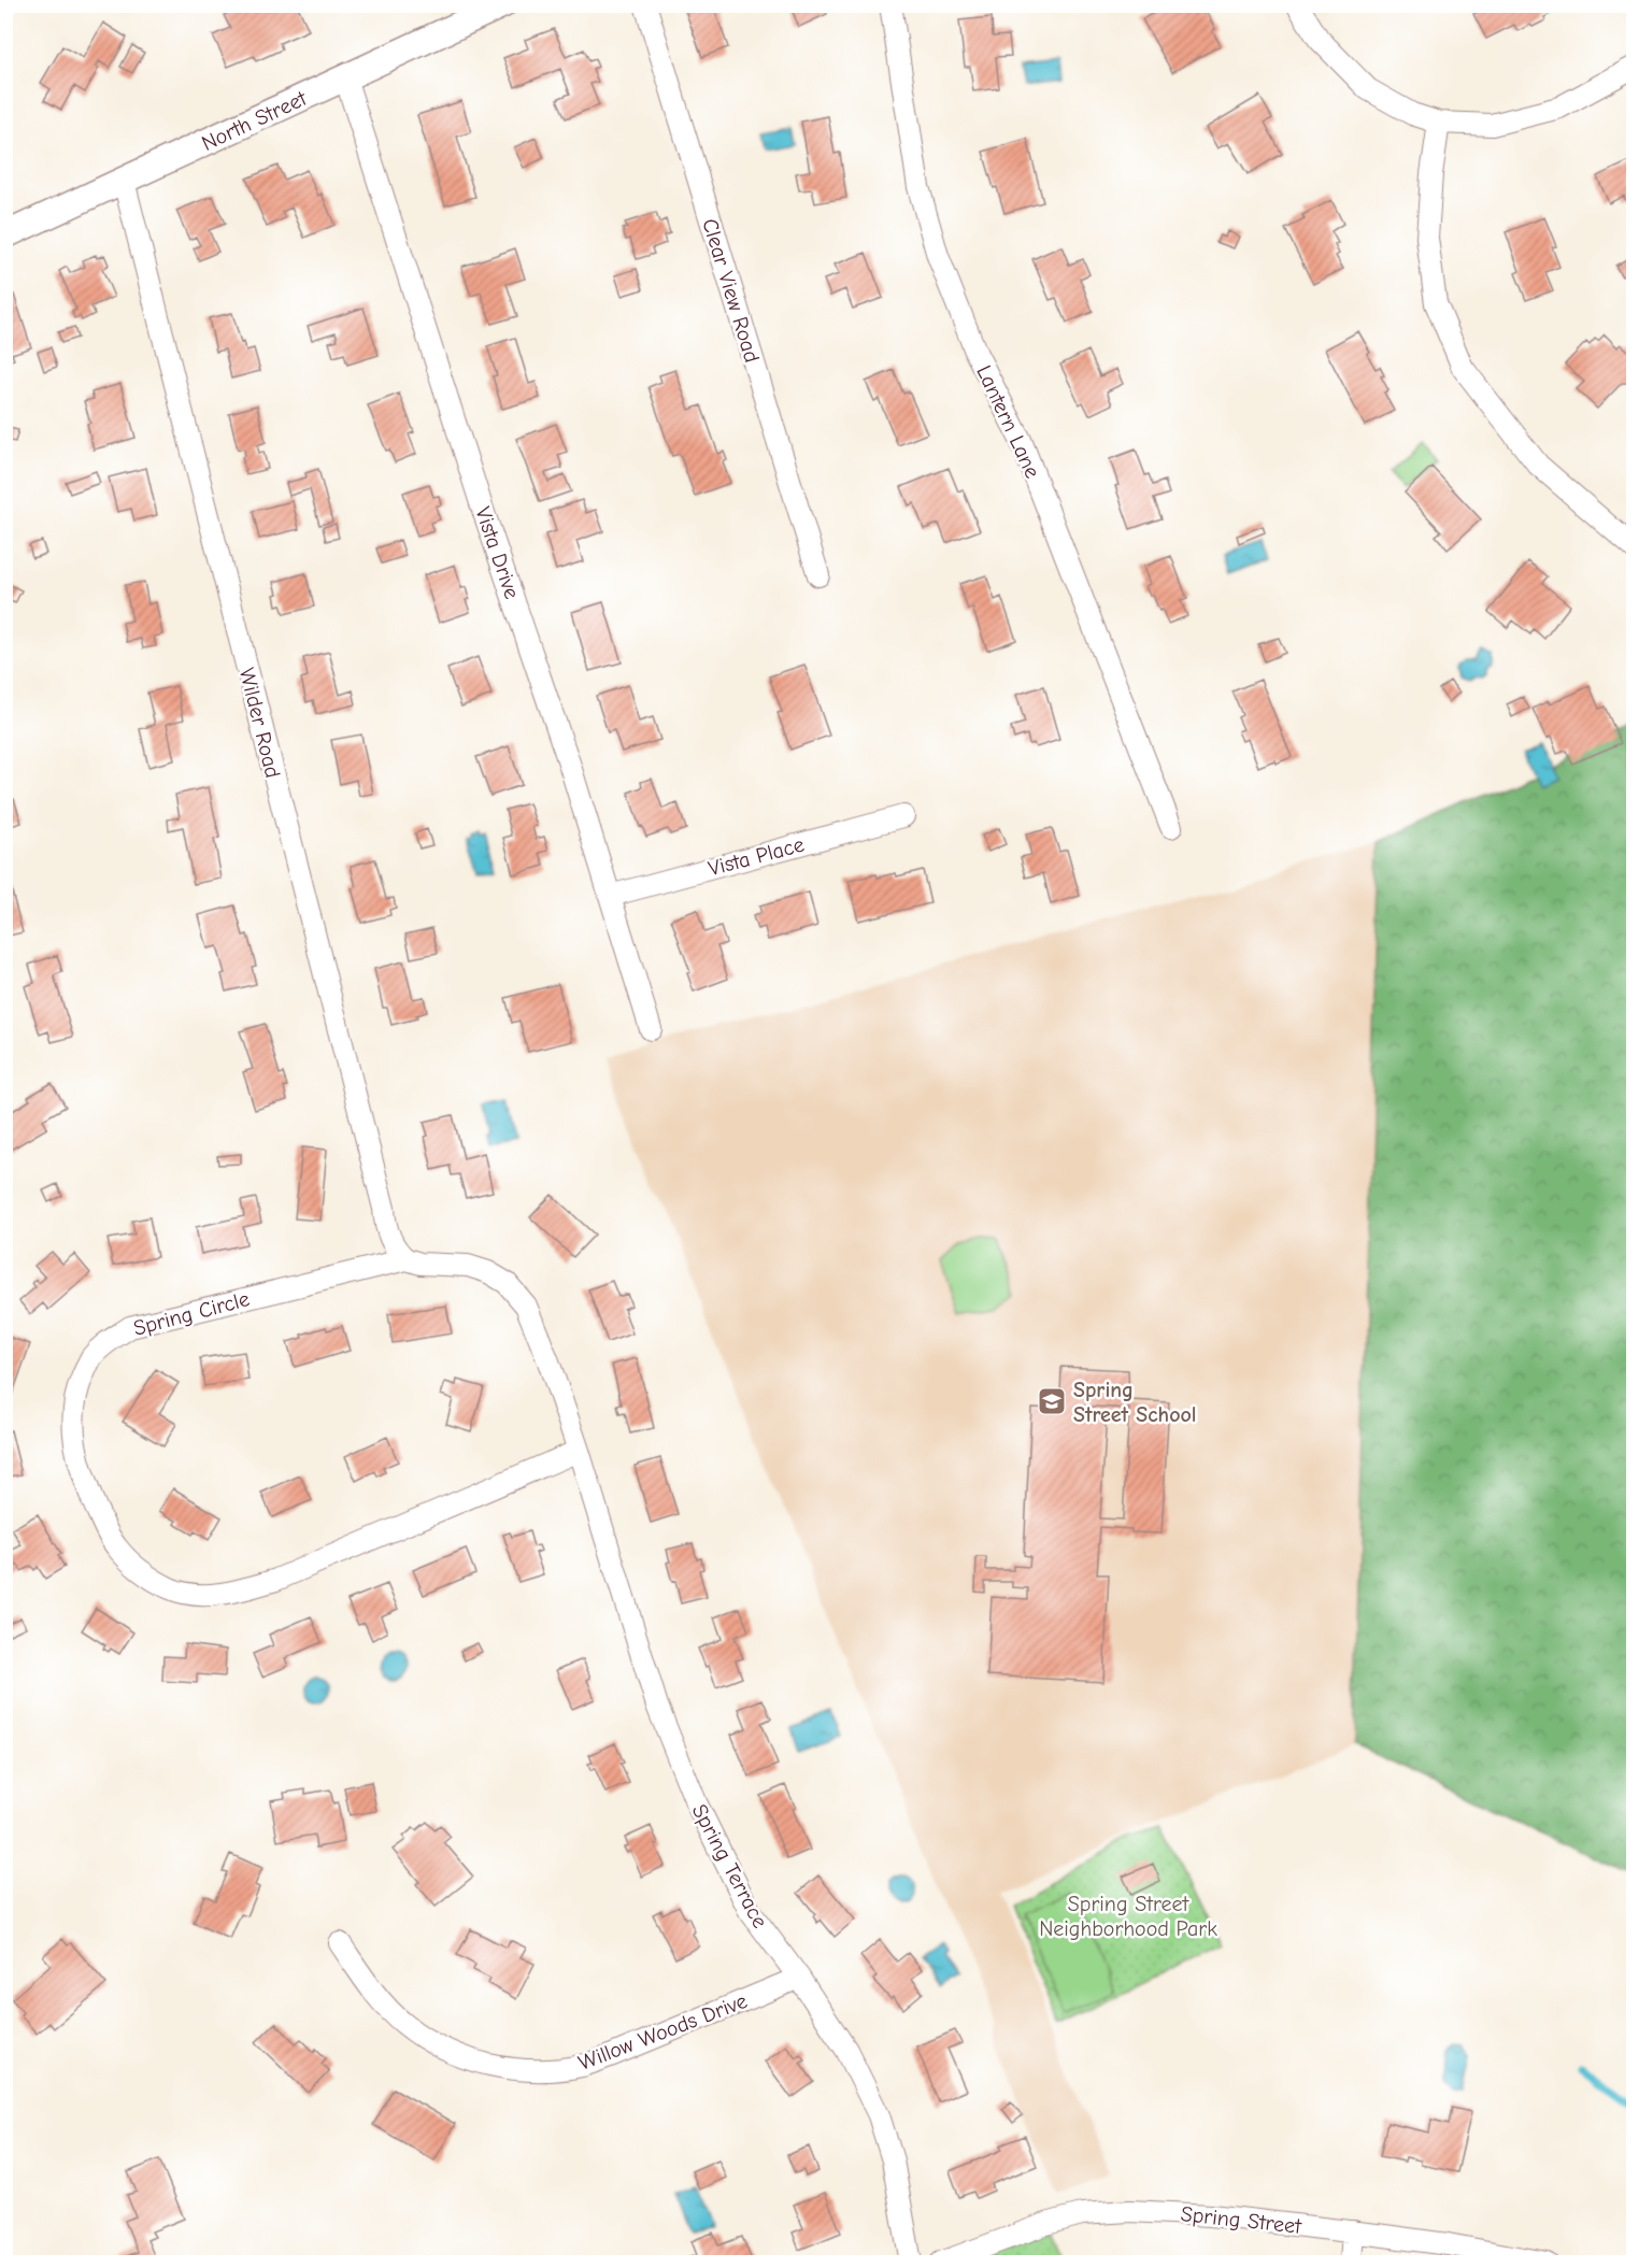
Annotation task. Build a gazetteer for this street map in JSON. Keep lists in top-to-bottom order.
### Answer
{
  "streets": {
    "street": [
      "North Street",
      "Clear View Road",
      "Lantern Lane",
      "Vista Drive",
      "Wilder Road",
      "Vista Place",
      "Spring Circle",
      "Spring Terrace",
      "Willow Woods Drive",
      "Spring Street"
    ]
  },
  "crossings": [
    ["North Street", "Vista Drive"],
    ["North Street", "Wilder Road"],
    ["Vista Drive", "Vista Place"],
    ["Wilder Road", "Spring Circle"],
    ["Spring Circle", "Spring Terrace"],
    ["Spring Terrace", "Willow Woods Drive"]
  ],
  "parks": ["Spring Street Neighborhood Park"],
  "places": {
    "school or university": ["Spring Street School"]
  }
}
